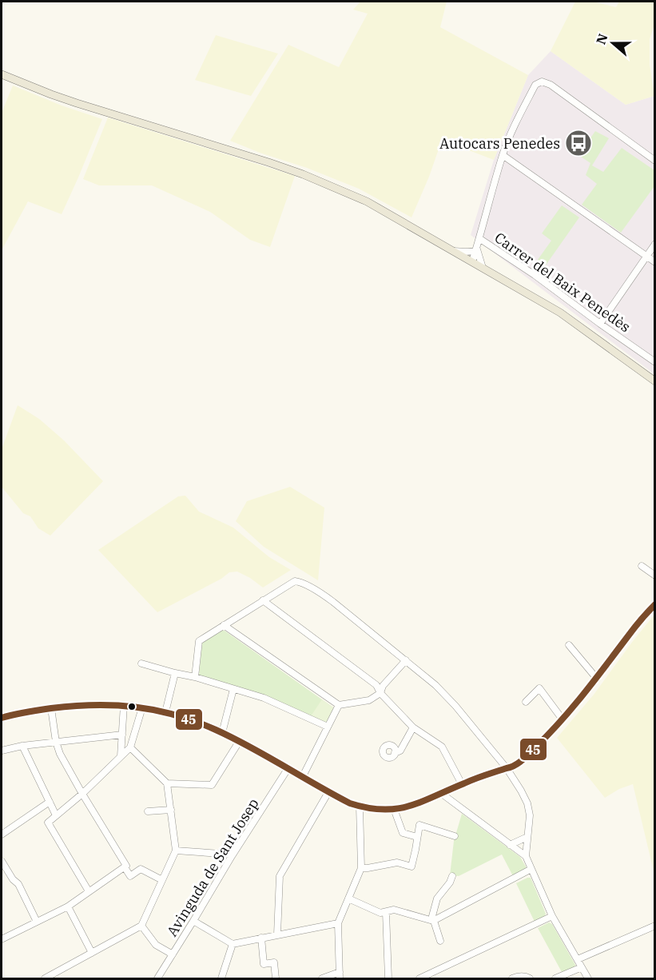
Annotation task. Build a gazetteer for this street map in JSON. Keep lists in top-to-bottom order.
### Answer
{
  "streets": {
    "street": ["Carrer del Baix Penedès", "Avinguda de Sant Josep"]
  },
  "places": {
    "bus stop": ["Autocars Penedes"]
  },
  "lines": ["transit line 45"],
  "north": "left"
}
